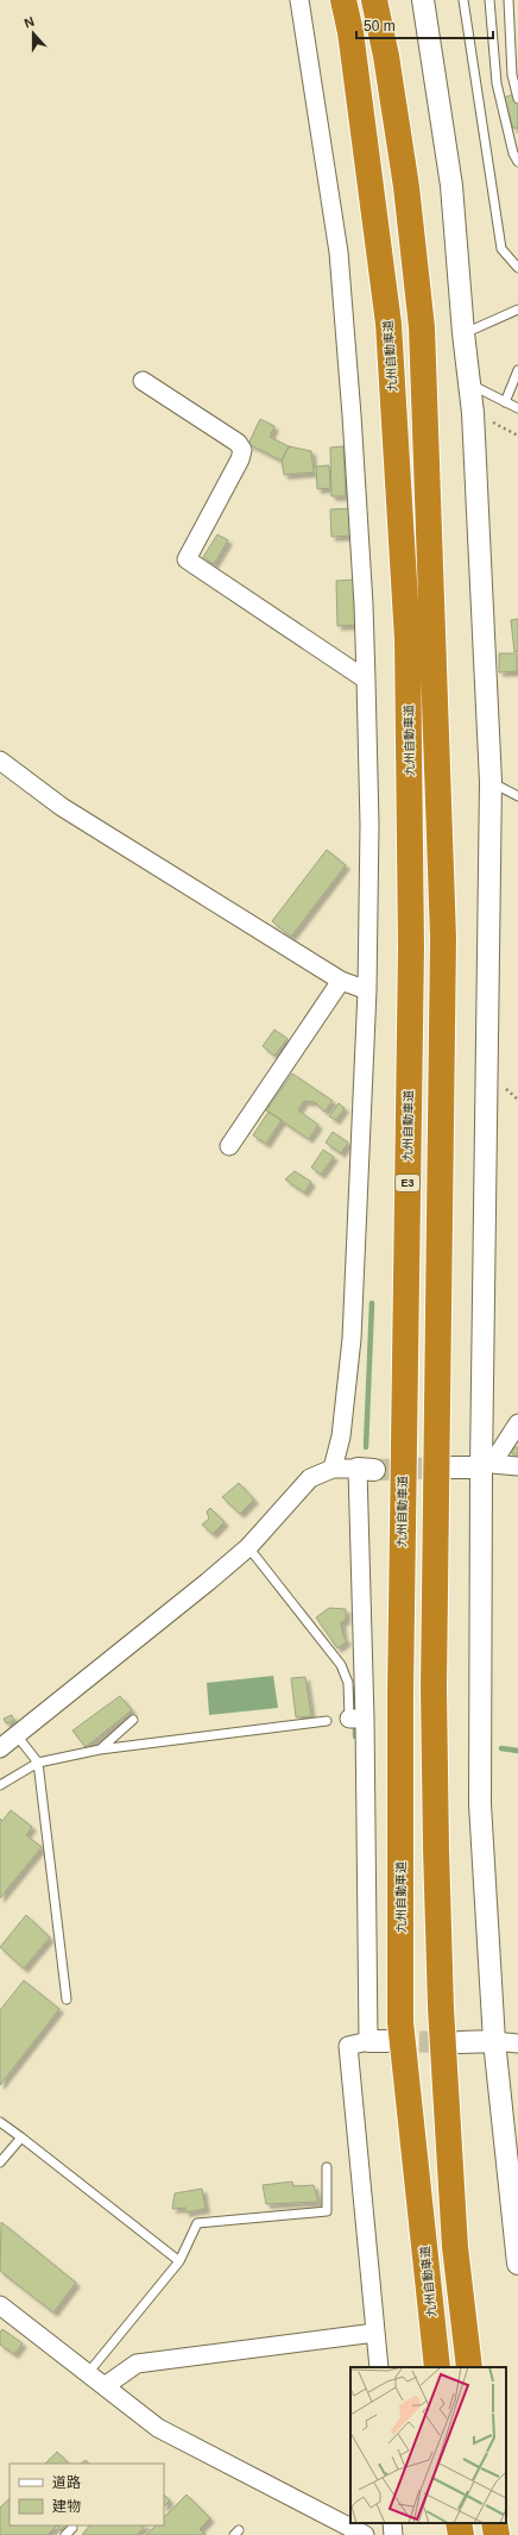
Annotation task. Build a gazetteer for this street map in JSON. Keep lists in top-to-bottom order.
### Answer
{
  "streets": {
    "highway": ["九州自動車道", "E3"]
  },
  "legend": ["道路", "建物"],
  "scale_bar": "50 m",
  "north": "top"
}
